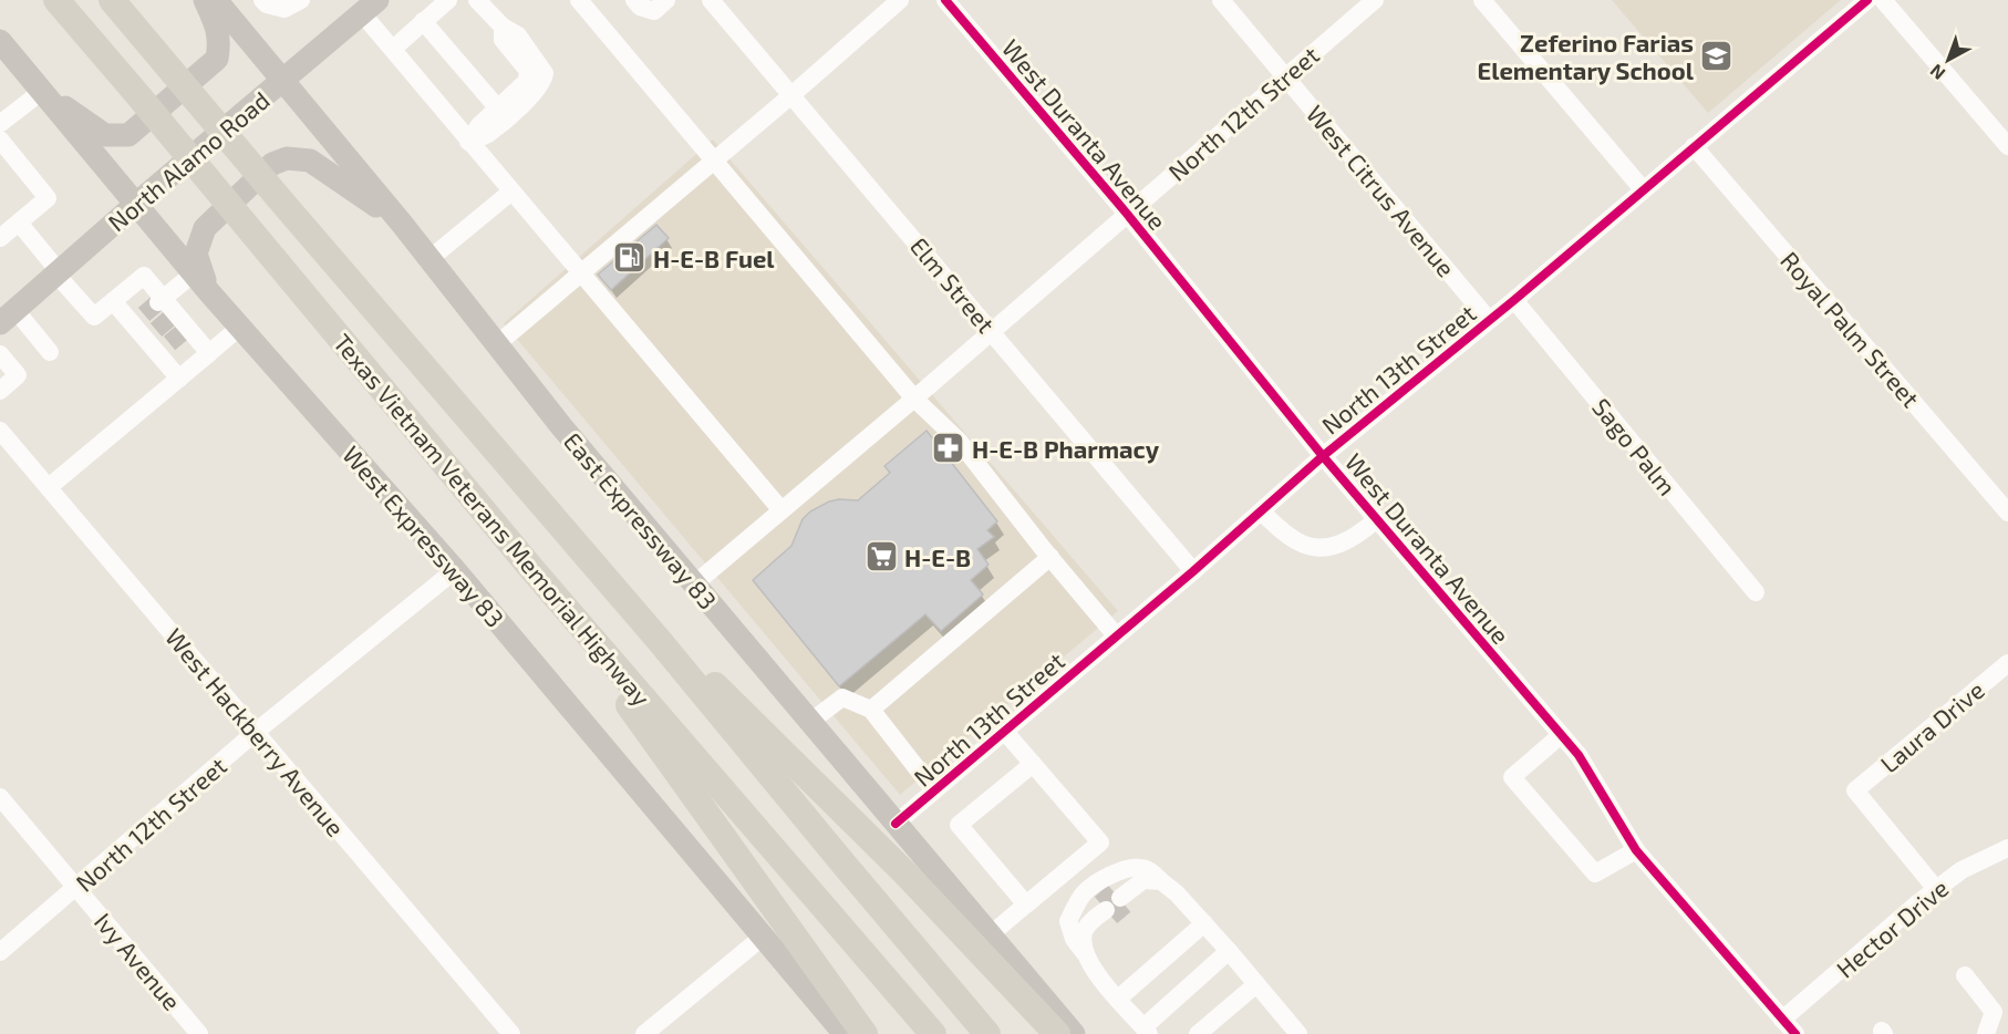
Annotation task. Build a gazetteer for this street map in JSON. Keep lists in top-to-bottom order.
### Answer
{
  "streets": {
    "highway": ["Texas Vietnam Veterans Memorial Highway"],
    "main road": ["North Alamo Road", "East Expressway 83", "West Expressway 83"],
    "street": [
      "North 12th Street",
      "West Duranta Avenue",
      "West Citrus Avenue",
      "Elm Street",
      "Royal Palm Street",
      "North 13th Street",
      "Sago Palm",
      "Laura Drive",
      "West Hackberry Avenue",
      "Hector Drive",
      "Ivy Avenue"
    ]
  },
  "crossings": [
    ["North 12th Street", "West Duranta Avenue"],
    ["North 12th Street", "West Citrus Avenue"],
    ["North 12th Street", "Elm Street"],
    ["North 12th Street", "East Expressway 83"],
    ["North 12th Street", "West Expressway 83"],
    ["North 12th Street", "West Hackberry Avenue"],
    ["North 12th Street", "Ivy Avenue"],
    ["West Duranta Avenue", "North 13th Street"],
    ["West Duranta Avenue", "Hector Drive"],
    ["North Alamo Road", "East Expressway 83"],
    ["North Alamo Road", "West Expressway 83"],
    ["West Citrus Avenue", "North 13th Street"],
    ["Elm Street", "North 13th Street"],
    ["Royal Palm Street", "North 13th Street"],
    ["North 13th Street", "Sago Palm"],
    ["North 13th Street", "East Expressway 83"],
    ["Laura Drive", "Hector Drive"]
  ],
  "places": {
    "school or university": ["Zeferino Farias Elementary School"],
    "fuel station": ["H-E-B Fuel"],
    "pharmacy": ["H-E-B Pharmacy"],
    "supermarket": ["H-E-B"]
  },
  "north": "bottom left"
}
